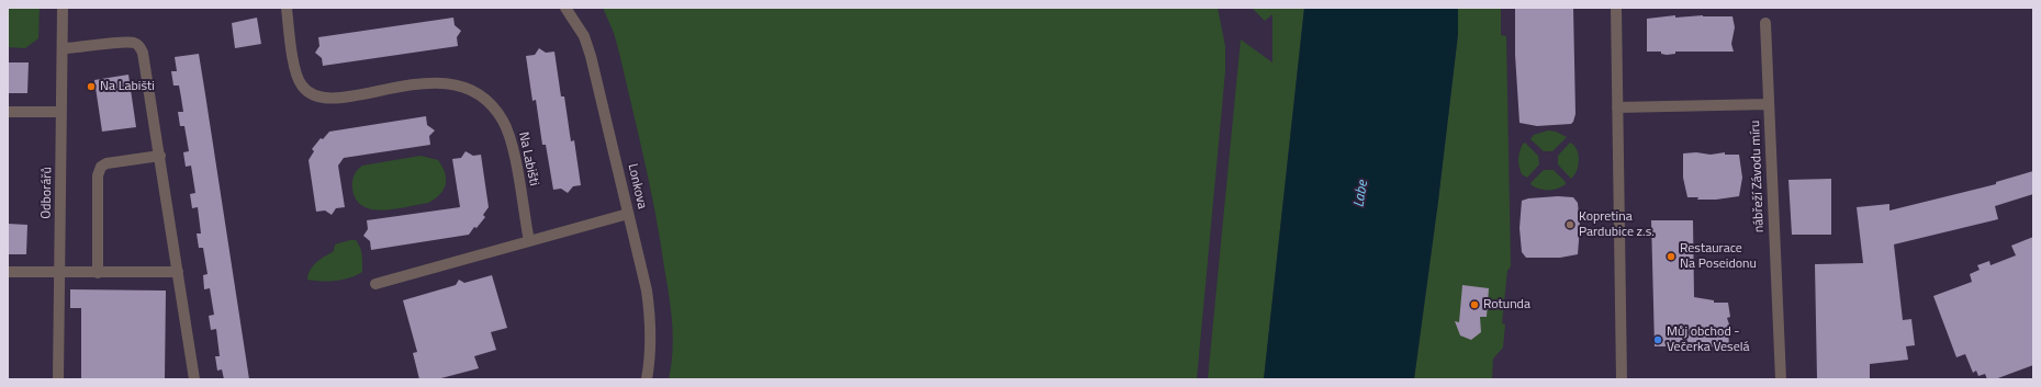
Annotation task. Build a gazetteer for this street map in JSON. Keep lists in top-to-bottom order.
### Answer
{
  "streets": {
    "street": [
      "Na Labišti",
      "nábřeží Závodu míru",
      "Lonkova",
      "Odborářů"
    ]
  },
  "water": ["Labe"],
  "places": [
    "Na Labišti",
    "Kopretina Pardubice z.s.",
    "Restaurace Na Poseidonu",
    "Rotunda",
    "Můj obchod - Večerka Veselá"
  ]
}
